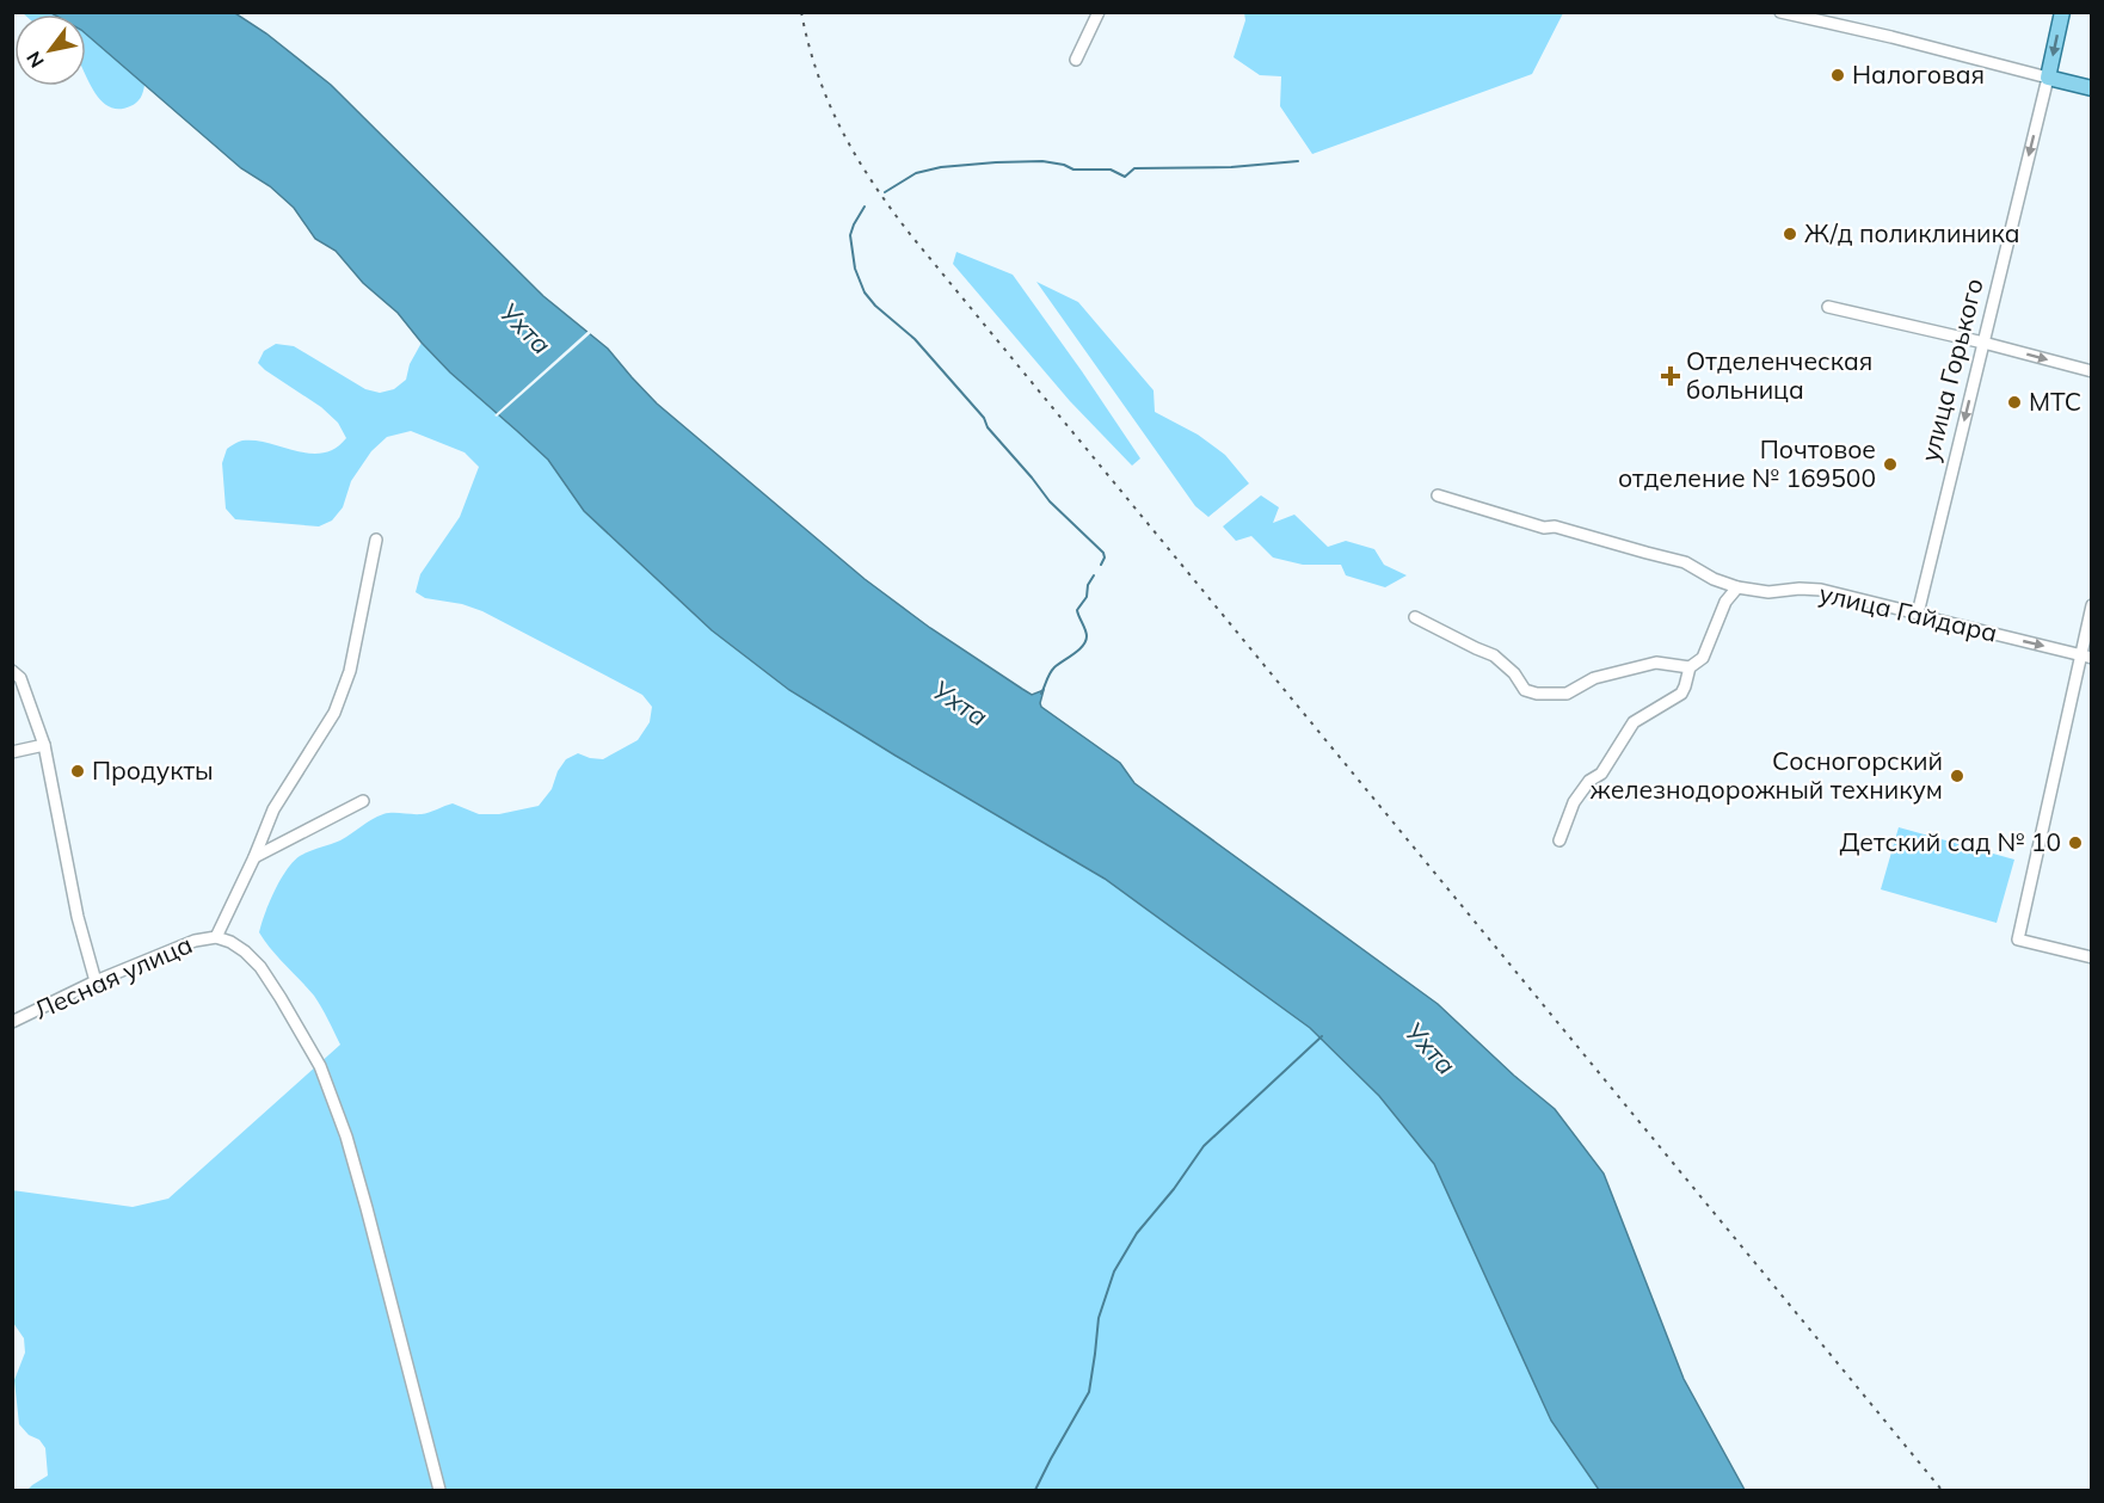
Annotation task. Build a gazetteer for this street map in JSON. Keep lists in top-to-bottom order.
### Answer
{
  "streets": {
    "main road": ["улица Горького"],
    "street": ["улица Гайдара", "Лесная улица"]
  },
  "crossings": [
    ["улица Горького", "улица Гайдара"]
  ],
  "one_way": ["улица Горького"],
  "water": ["Ухта"],
  "places": {
    "other": [
      "Налоговая",
      "Ж/д поликлиника",
      "МТС",
      "Почтовое отделение № 169500",
      "Продукты",
      "Сосногорский железнодорожный техникум",
      "Детский сад № 10"
    ],
    "health": ["Отделенческая больница"]
  },
  "north": "bottom left"
}
